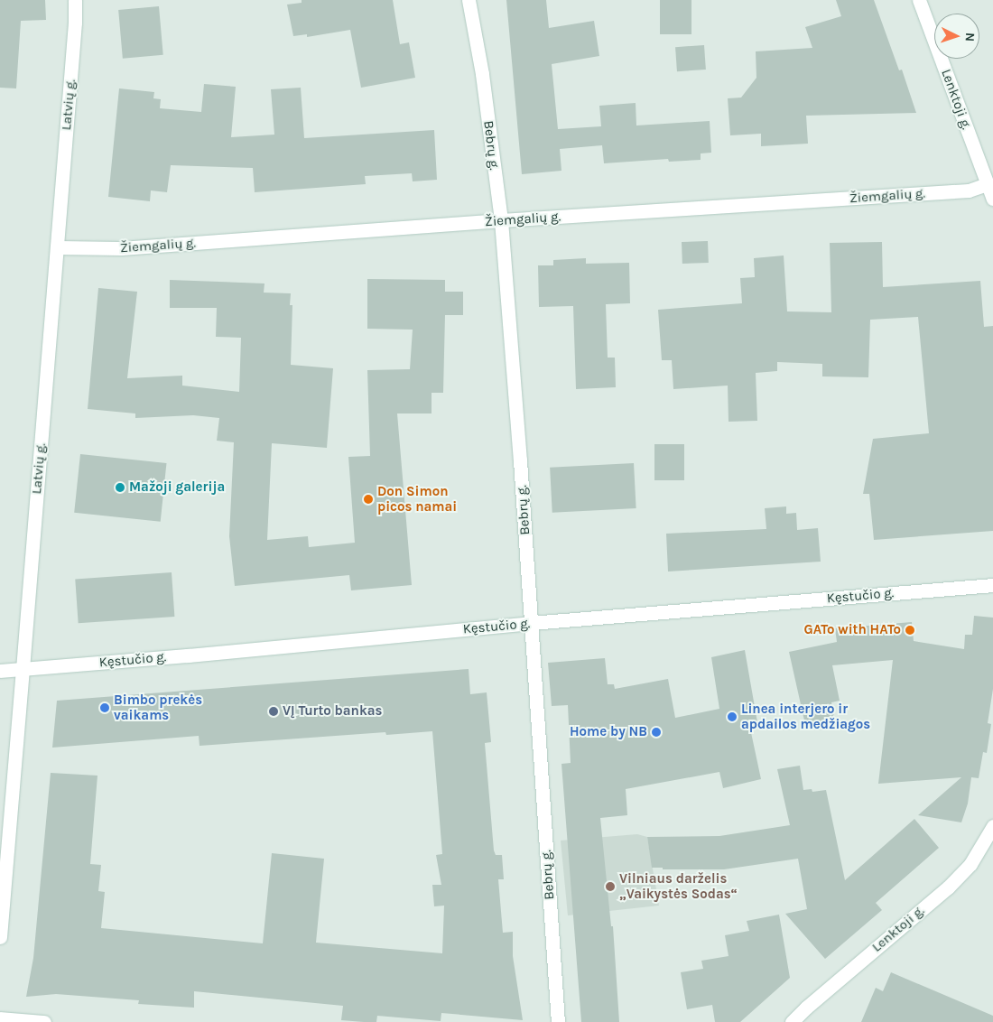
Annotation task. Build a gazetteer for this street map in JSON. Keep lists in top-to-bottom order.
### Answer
{
  "streets": {
    "street": [
      "Lenktoji g.",
      "Latvių g.",
      "Bebrų g.",
      "Žiemgalių g.",
      "Kęstučio g."
    ]
  },
  "crossings": [
    ["Lenktoji g.", "Žiemgalių g."],
    ["Latvių g.", "Žiemgalių g."],
    ["Latvių g.", "Kęstučio g."],
    ["Bebrų g.", "Žiemgalių g."],
    ["Bebrų g.", "Kęstučio g."]
  ],
  "places": [
    "Mažoji galerija",
    "Don Simon picos namai",
    "GATo with HATo",
    "Bimbo prekės vaikams",
    "VĮ Turto bankas",
    "Linea interjero ir apdailos medžiagos",
    "Home by NB",
    "Vilniaus darželis „Vaikystės Sodas“"
  ],
  "north": "right"
}
